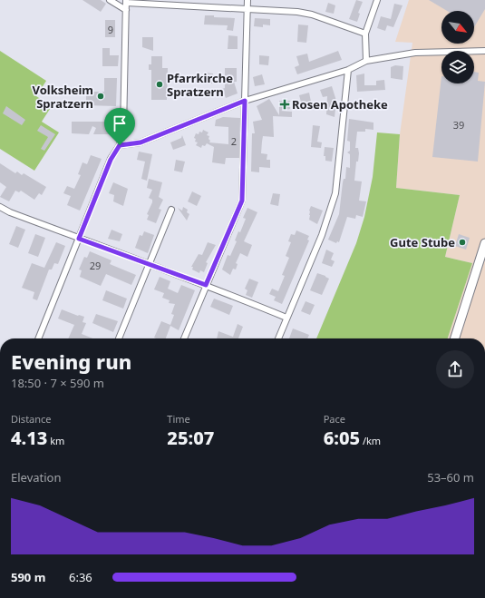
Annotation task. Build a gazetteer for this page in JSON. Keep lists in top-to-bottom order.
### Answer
{
  "places": {
    "other": ["Pfarrkirche Spratzern", "Volksheim Spratzern", "Gute Stube"],
    "health": ["Rosen Apotheke"]
  },
  "house_numbers": [
    "9",
    "39",
    "2",
    "29"
  ],
  "north": "bottom right",
  "page": {
    "heading": ["Evening run", "18:50 · 7 × 590 m"],
    "stats": [
      ["Distance", "4.13 km"],
      ["Time", "25:07"],
      ["Pace", "6:05 /km"]
    ],
    "chart": ["Elevation", "53–60 m"],
    "list": [
      {
        "name": "590 m",
        "note": "6:36"
      }
    ]
  }
}
